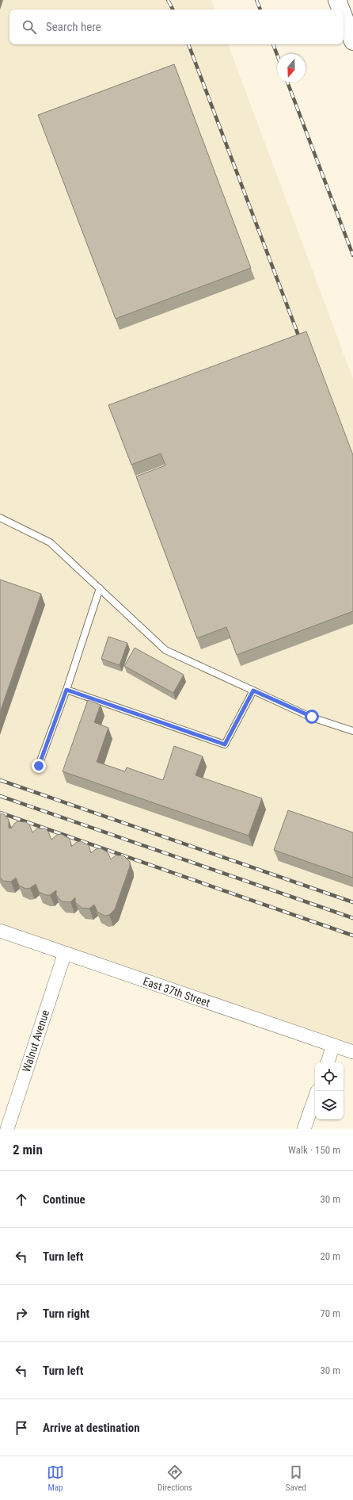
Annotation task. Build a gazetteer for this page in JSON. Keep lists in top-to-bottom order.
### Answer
{
  "streets": {
    "street": ["East 37th Street", "Walnut Avenue"]
  },
  "crossings": [
    ["East 37th Street", "Walnut Avenue"]
  ],
  "north": "bottom",
  "page": {
    "search": "Search here",
    "heading": ["2 min", "Walk · 150 m"],
    "list": [
      ["Continue", "30 m"],
      ["Turn left", "20 m"],
      ["Turn right", "70 m"],
      ["Turn left", "30 m"],
      "Arrive at destination"
    ],
    "nav": ["Map", "Directions", "Saved"]
  }
}
